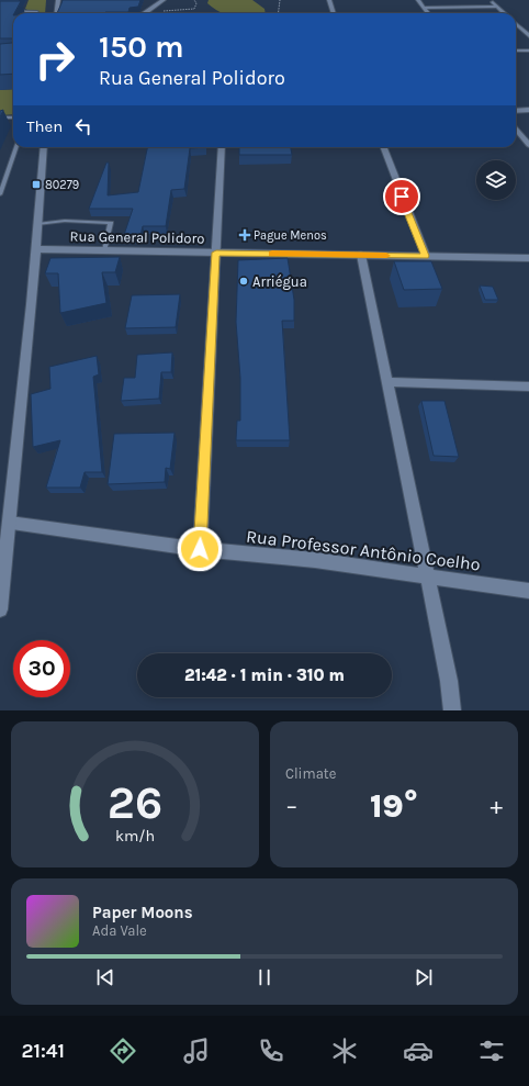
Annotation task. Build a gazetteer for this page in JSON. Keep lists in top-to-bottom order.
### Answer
{
  "streets": {
    "street": ["Rua General Polidoro", "Rua Professor Antônio Coelho"]
  },
  "places": {
    "transit": ["80279"],
    "health": ["Pague Menos"],
    "other": ["Arriégua"]
  },
  "page": {
    "turn": ["150 m", "Rua General Polidoro"],
    "then": "Then",
    "limit": "30",
    "trip": "21:42 · 1 min · 310 m",
    "tile": "Climate",
    "heat": ["−", "19°", "+"],
    "song": ["Paper Moons", "Ada Vale"],
    "tabs": "21:41",
    "gauge": ["26", "km/h"]
  }
}
